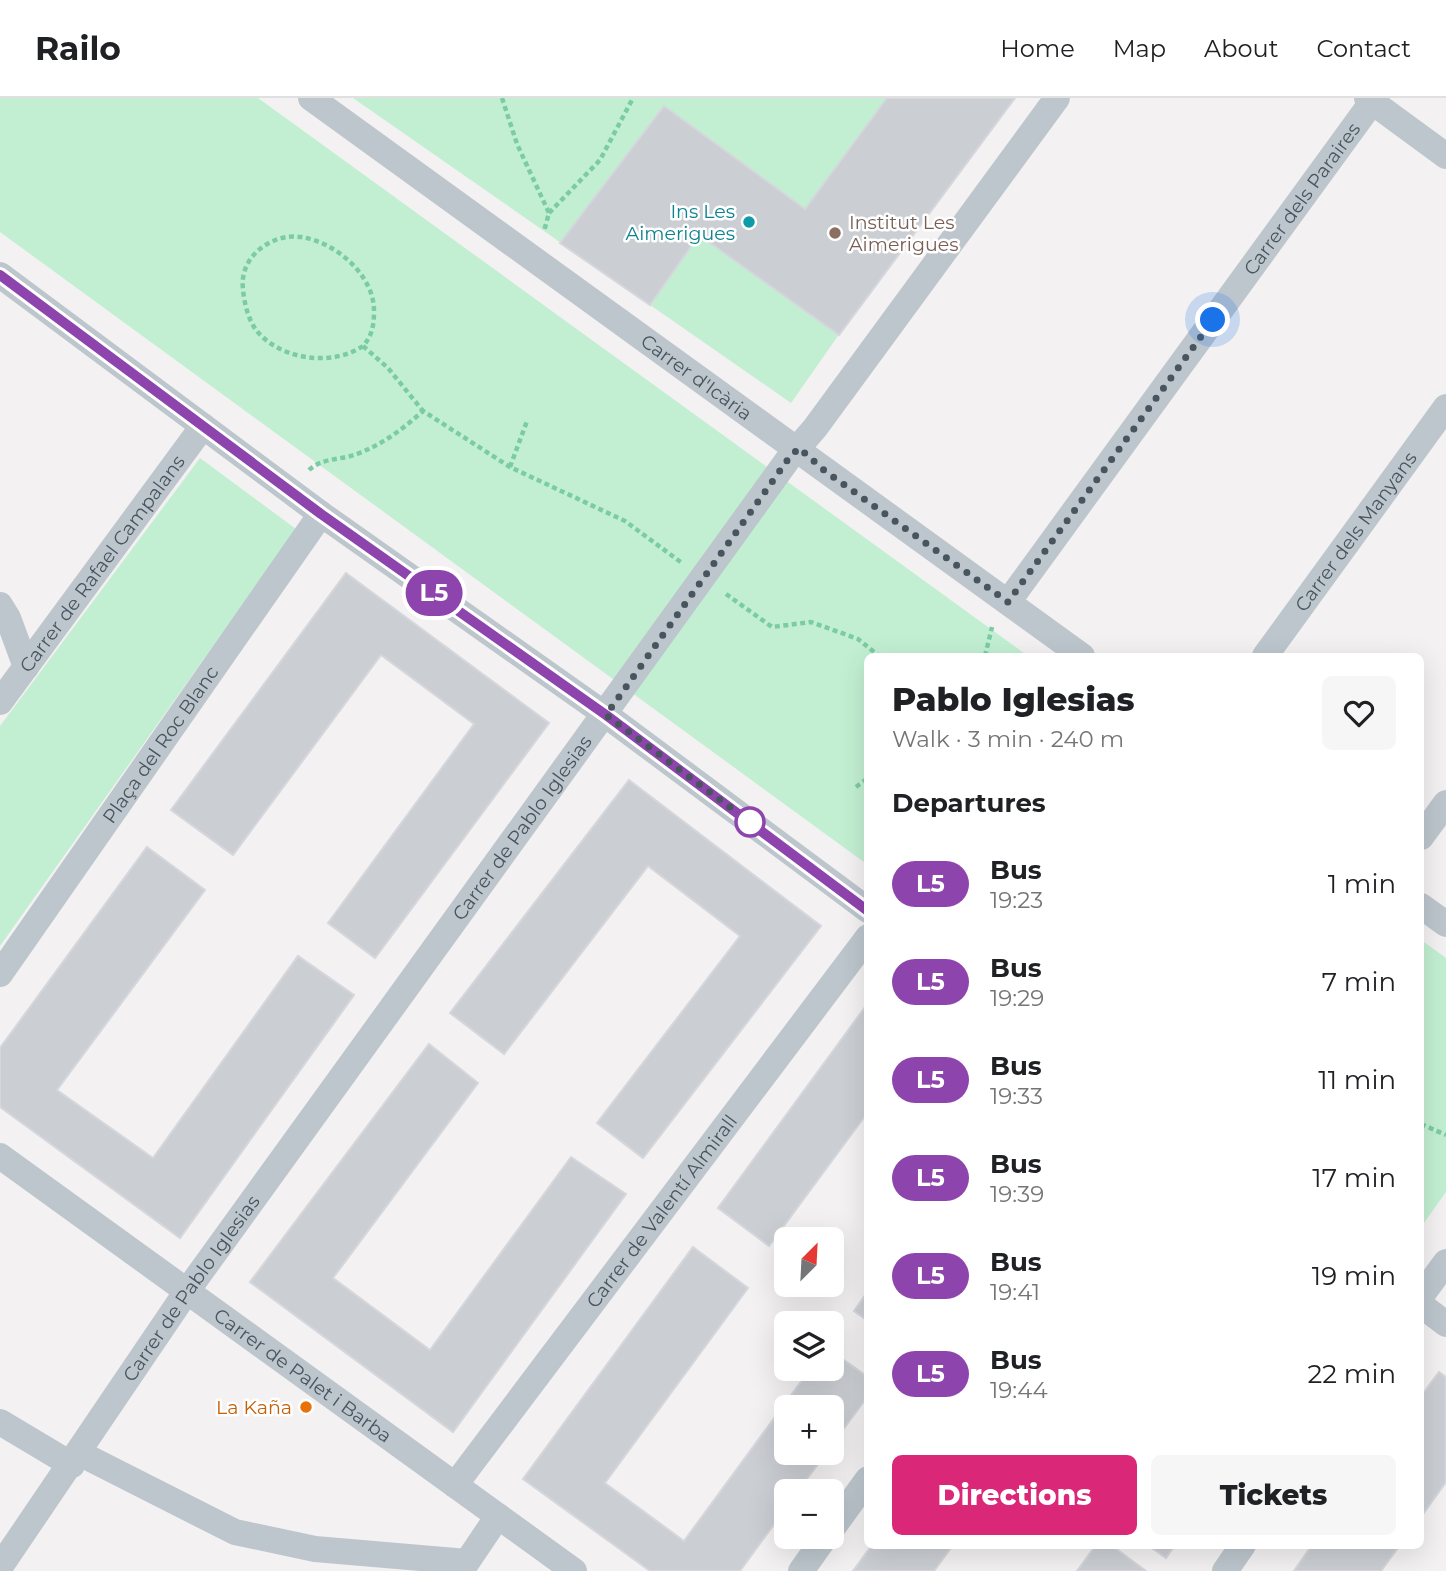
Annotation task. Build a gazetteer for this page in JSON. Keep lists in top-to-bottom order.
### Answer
{
  "streets": {
    "street": [
      "Carrer dels Paraires",
      "Carrer d'Icària",
      "Carrer dels Manyans",
      "Carrer de Rafael Campalans",
      "Plaça del Roc Blanc",
      "Carrer de Pablo Iglesias",
      "Carrer de Valentí Almirall",
      "Carrer de Palet i Barba"
    ]
  },
  "crossings": [
    ["Carrer dels Paraires", "Carrer d'Icària"],
    ["Carrer d'Icària", "Carrer de Pablo Iglesias"],
    ["Carrer de Pablo Iglesias", "Carrer de Palet i Barba"],
    ["Carrer de Valentí Almirall", "Carrer de Palet i Barba"]
  ],
  "places": ["Ins Les Aimerigues", "Institut Les Aimerigues", "La Kaña"],
  "lines": ["bus line L5"],
  "north": "top right",
  "page": {
    "header": "Railo",
    "nav": [
      "Home",
      "Map",
      "About",
      "Contact"
    ],
    "on_map": "L5",
    "heading": [
      ["Pablo Iglesias", "Walk · 3 min · 240 m"],
      "Departures"
    ],
    "list": [
      {
        "mark": "L5",
        "name": "Bus",
        "note": "19:23",
        "value": "1 min"
      },
      {
        "mark": "L5",
        "name": "Bus",
        "note": "19:29",
        "value": "7 min"
      },
      {
        "mark": "L5",
        "name": "Bus",
        "note": "19:33",
        "value": "11 min"
      },
      {
        "mark": "L5",
        "name": "Bus",
        "note": "19:39",
        "value": "17 min"
      },
      {
        "mark": "L5",
        "name": "Bus",
        "note": "19:41",
        "value": "19 min"
      },
      {
        "mark": "L5",
        "name": "Bus",
        "note": "19:44",
        "value": "22 min"
      }
    ],
    "map_buttons": ["+", "−"],
    "buttons": ["Directions", "Tickets"]
  }
}
